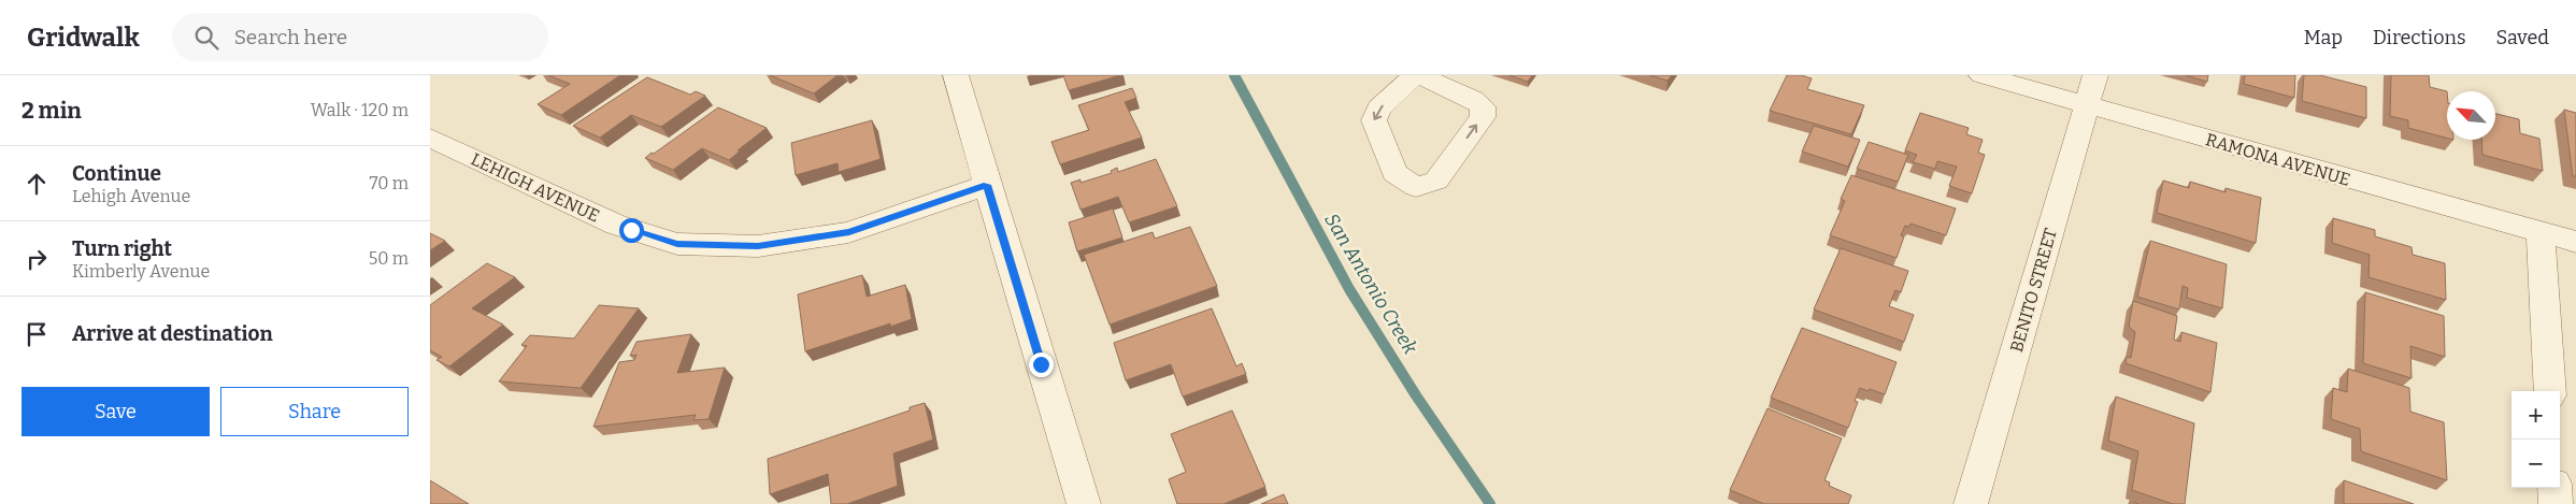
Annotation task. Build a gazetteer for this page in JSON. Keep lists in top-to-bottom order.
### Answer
{
  "streets": {
    "street": ["RAMONA AVENUE", "LEHIGH AVENUE", "BENITO STREET"]
  },
  "crossings": [
    ["RAMONA AVENUE", "BENITO STREET"]
  ],
  "water": ["San Antonio Creek"],
  "north": "top left",
  "page": {
    "header": "Gridwalk",
    "search": "Search here",
    "nav": ["Map", "Directions", "Saved"],
    "heading": ["2 min", "Walk · 120 m"],
    "list": [
      ["Continue", "Lehigh Avenue", "70 m"],
      ["Turn right", "Kimberly Avenue", "50 m"],
      "Arrive at destination"
    ],
    "buttons": ["Save", "Share"],
    "map_buttons": ["+", "−"]
  }
}
